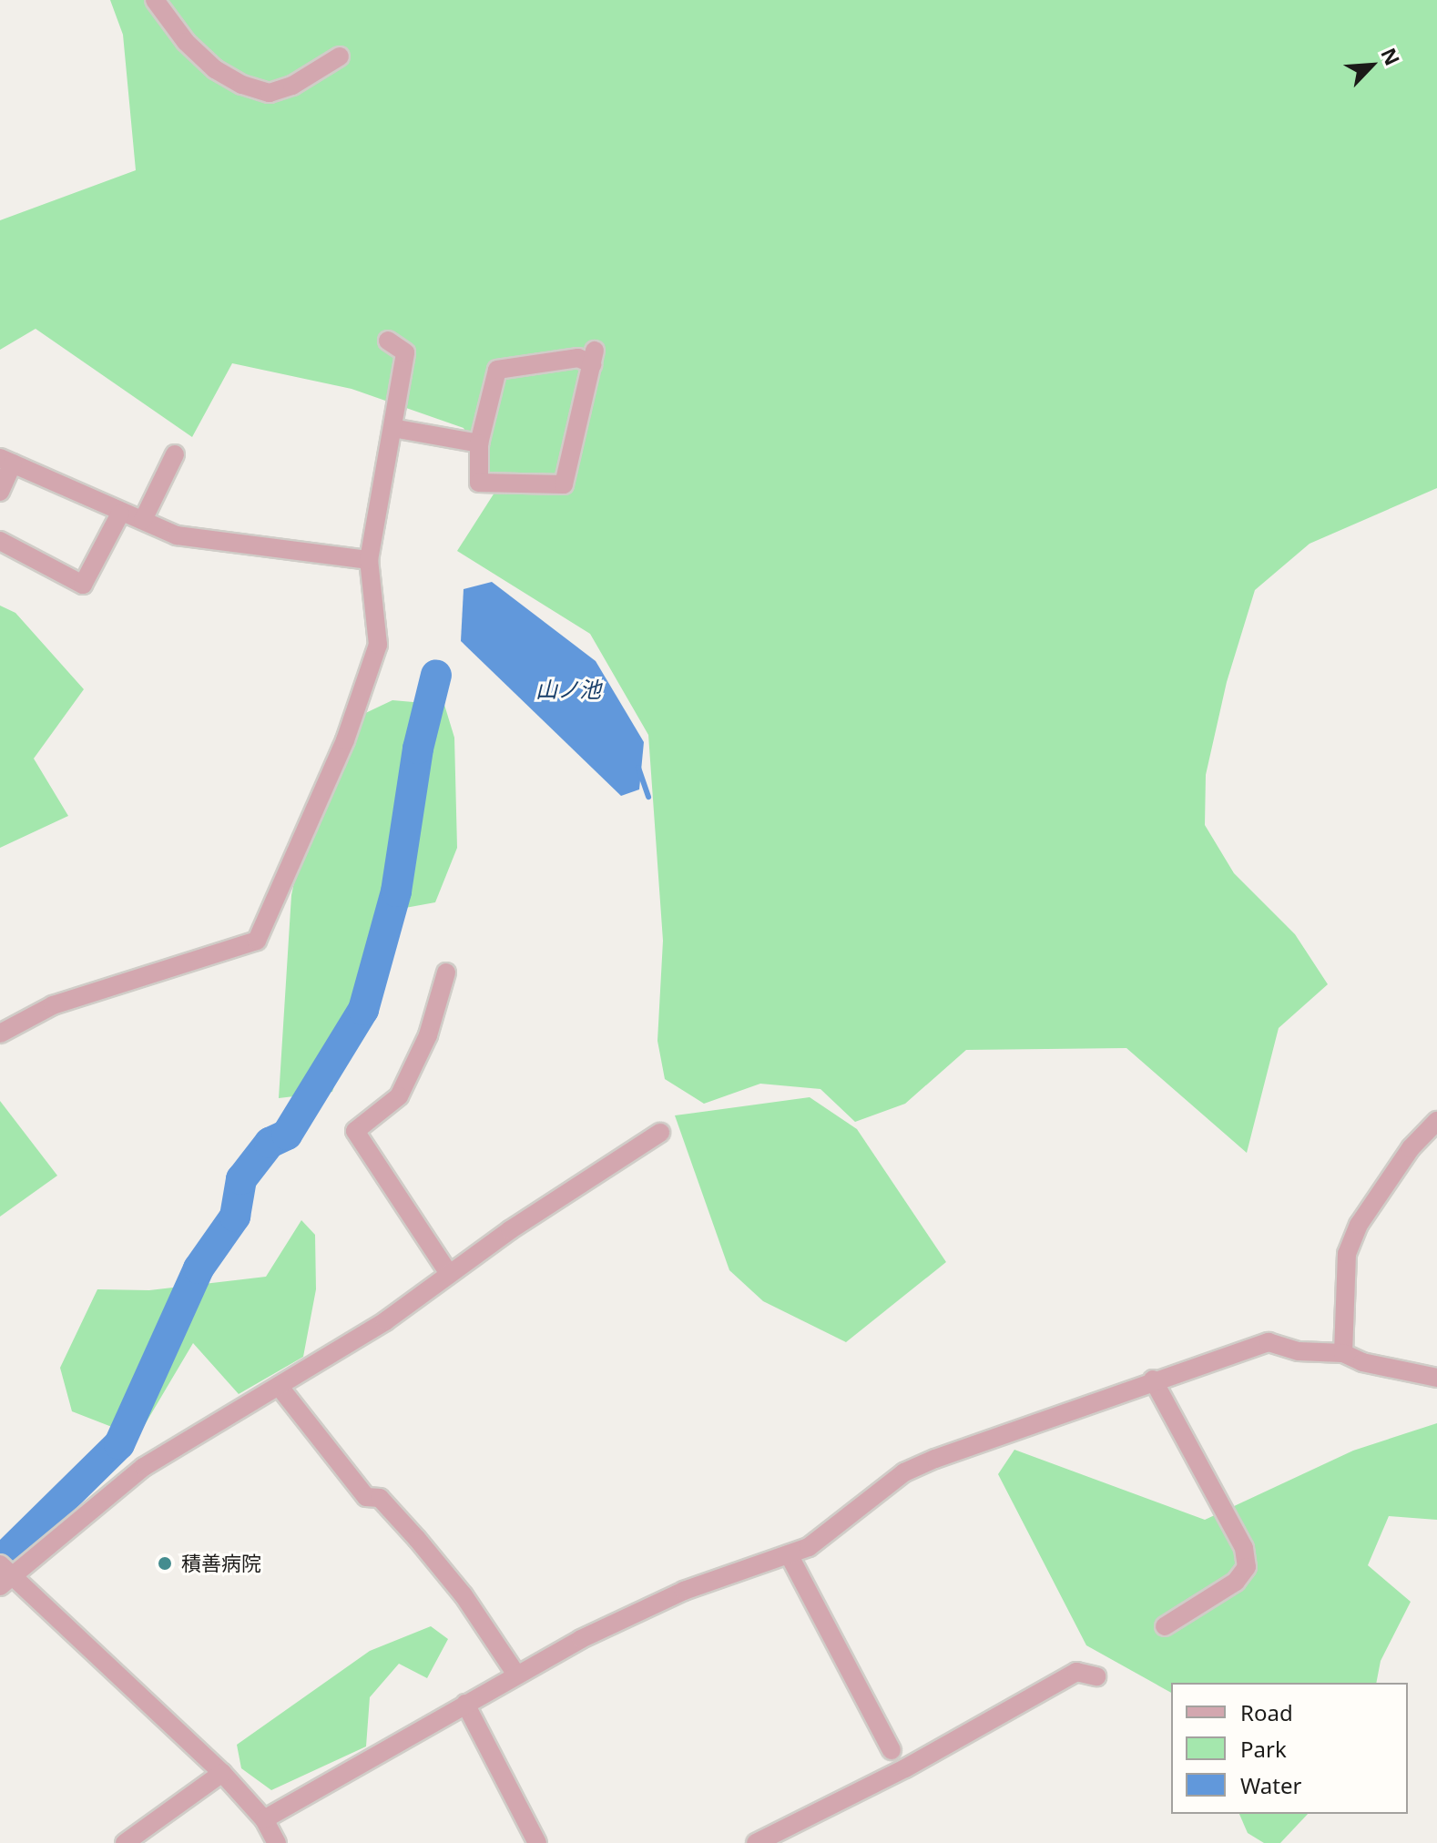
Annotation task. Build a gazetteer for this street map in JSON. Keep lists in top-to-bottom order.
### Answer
{
  "water": ["山ノ池"],
  "places": ["積善病院"],
  "legend": ["Road", "Park", "Water"],
  "north": "top right"
}
